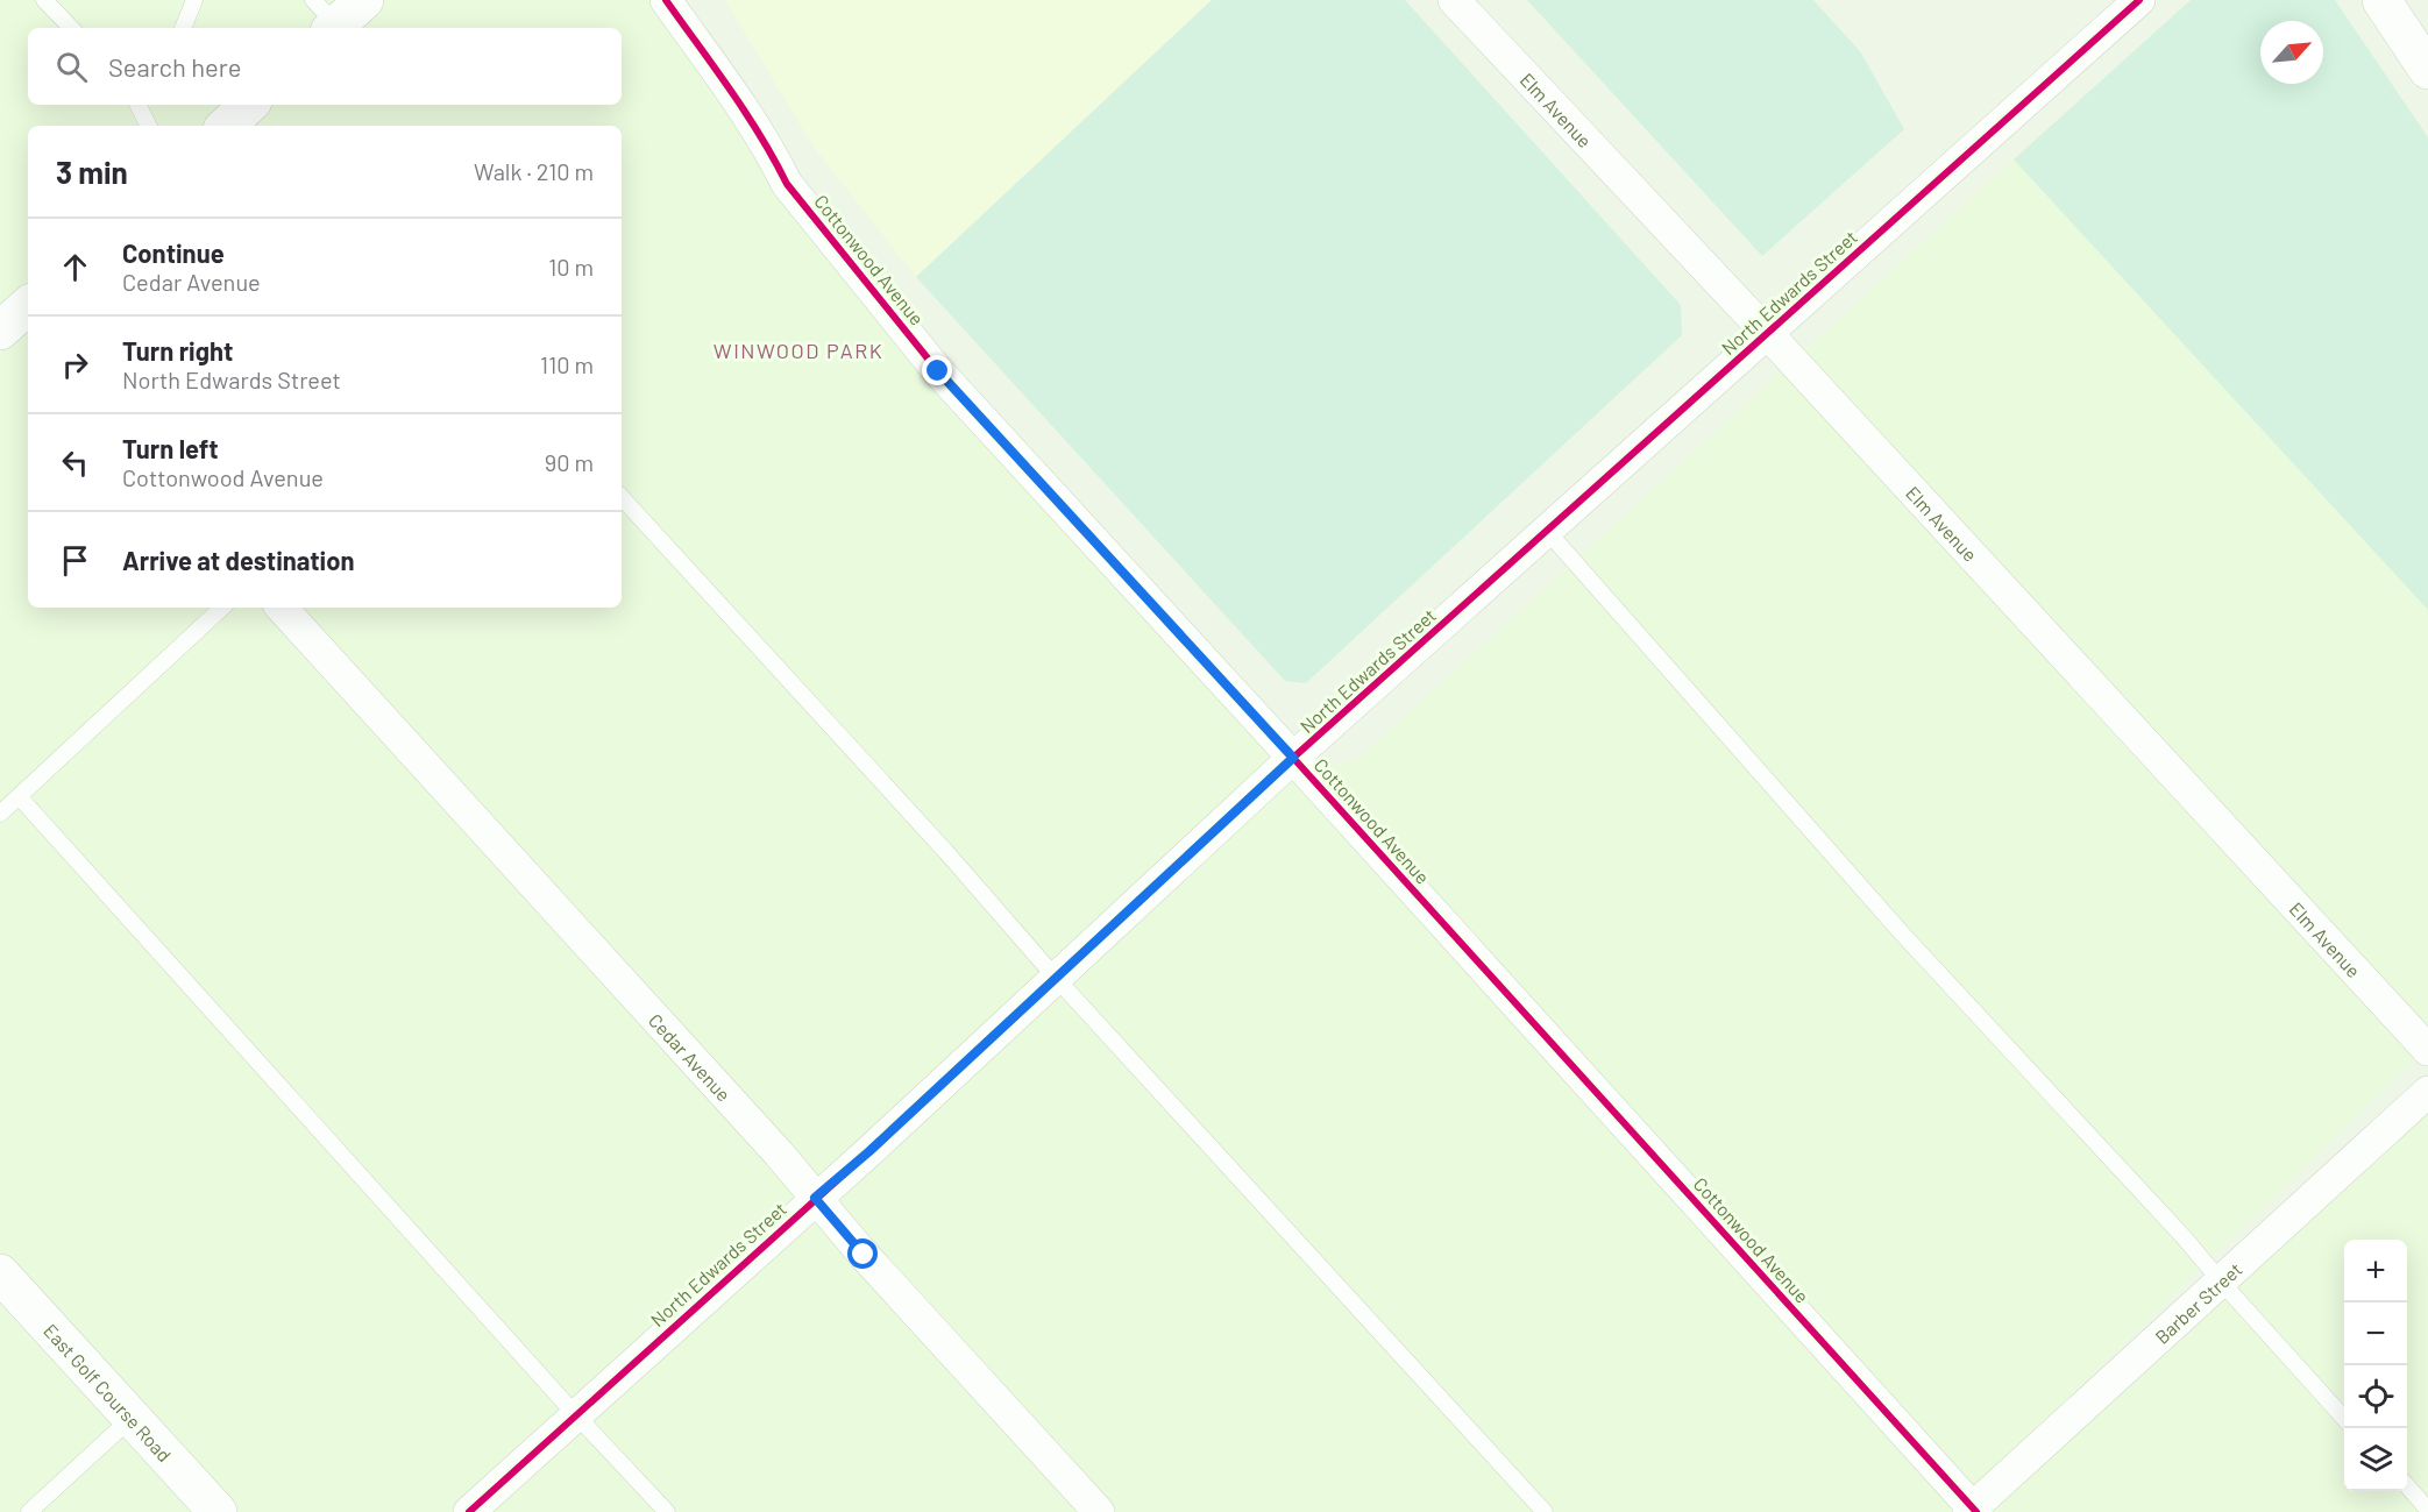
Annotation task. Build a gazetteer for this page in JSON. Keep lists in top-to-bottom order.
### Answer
{
  "streets": {
    "street": [
      "Elm Avenue",
      "Cottonwood Avenue",
      "North Edwards Street",
      "Cedar Avenue",
      "Barber Street",
      "East Golf Course Road"
    ]
  },
  "crossings": [
    ["Elm Avenue", "North Edwards Street"],
    ["Cottonwood Avenue", "North Edwards Street"],
    ["Cottonwood Avenue", "Barber Street"],
    ["North Edwards Street", "Cedar Avenue"]
  ],
  "districts": ["WINWOOD PARK"],
  "north": "top right",
  "page": {
    "search": "Search here",
    "heading": ["3 min", "Walk · 210 m"],
    "list": [
      ["Continue", "Cedar Avenue", "10 m"],
      ["Turn right", "North Edwards Street", "110 m"],
      ["Turn left", "Cottonwood Avenue", "90 m"],
      "Arrive at destination"
    ],
    "map_buttons": ["+", "−"]
  }
}
